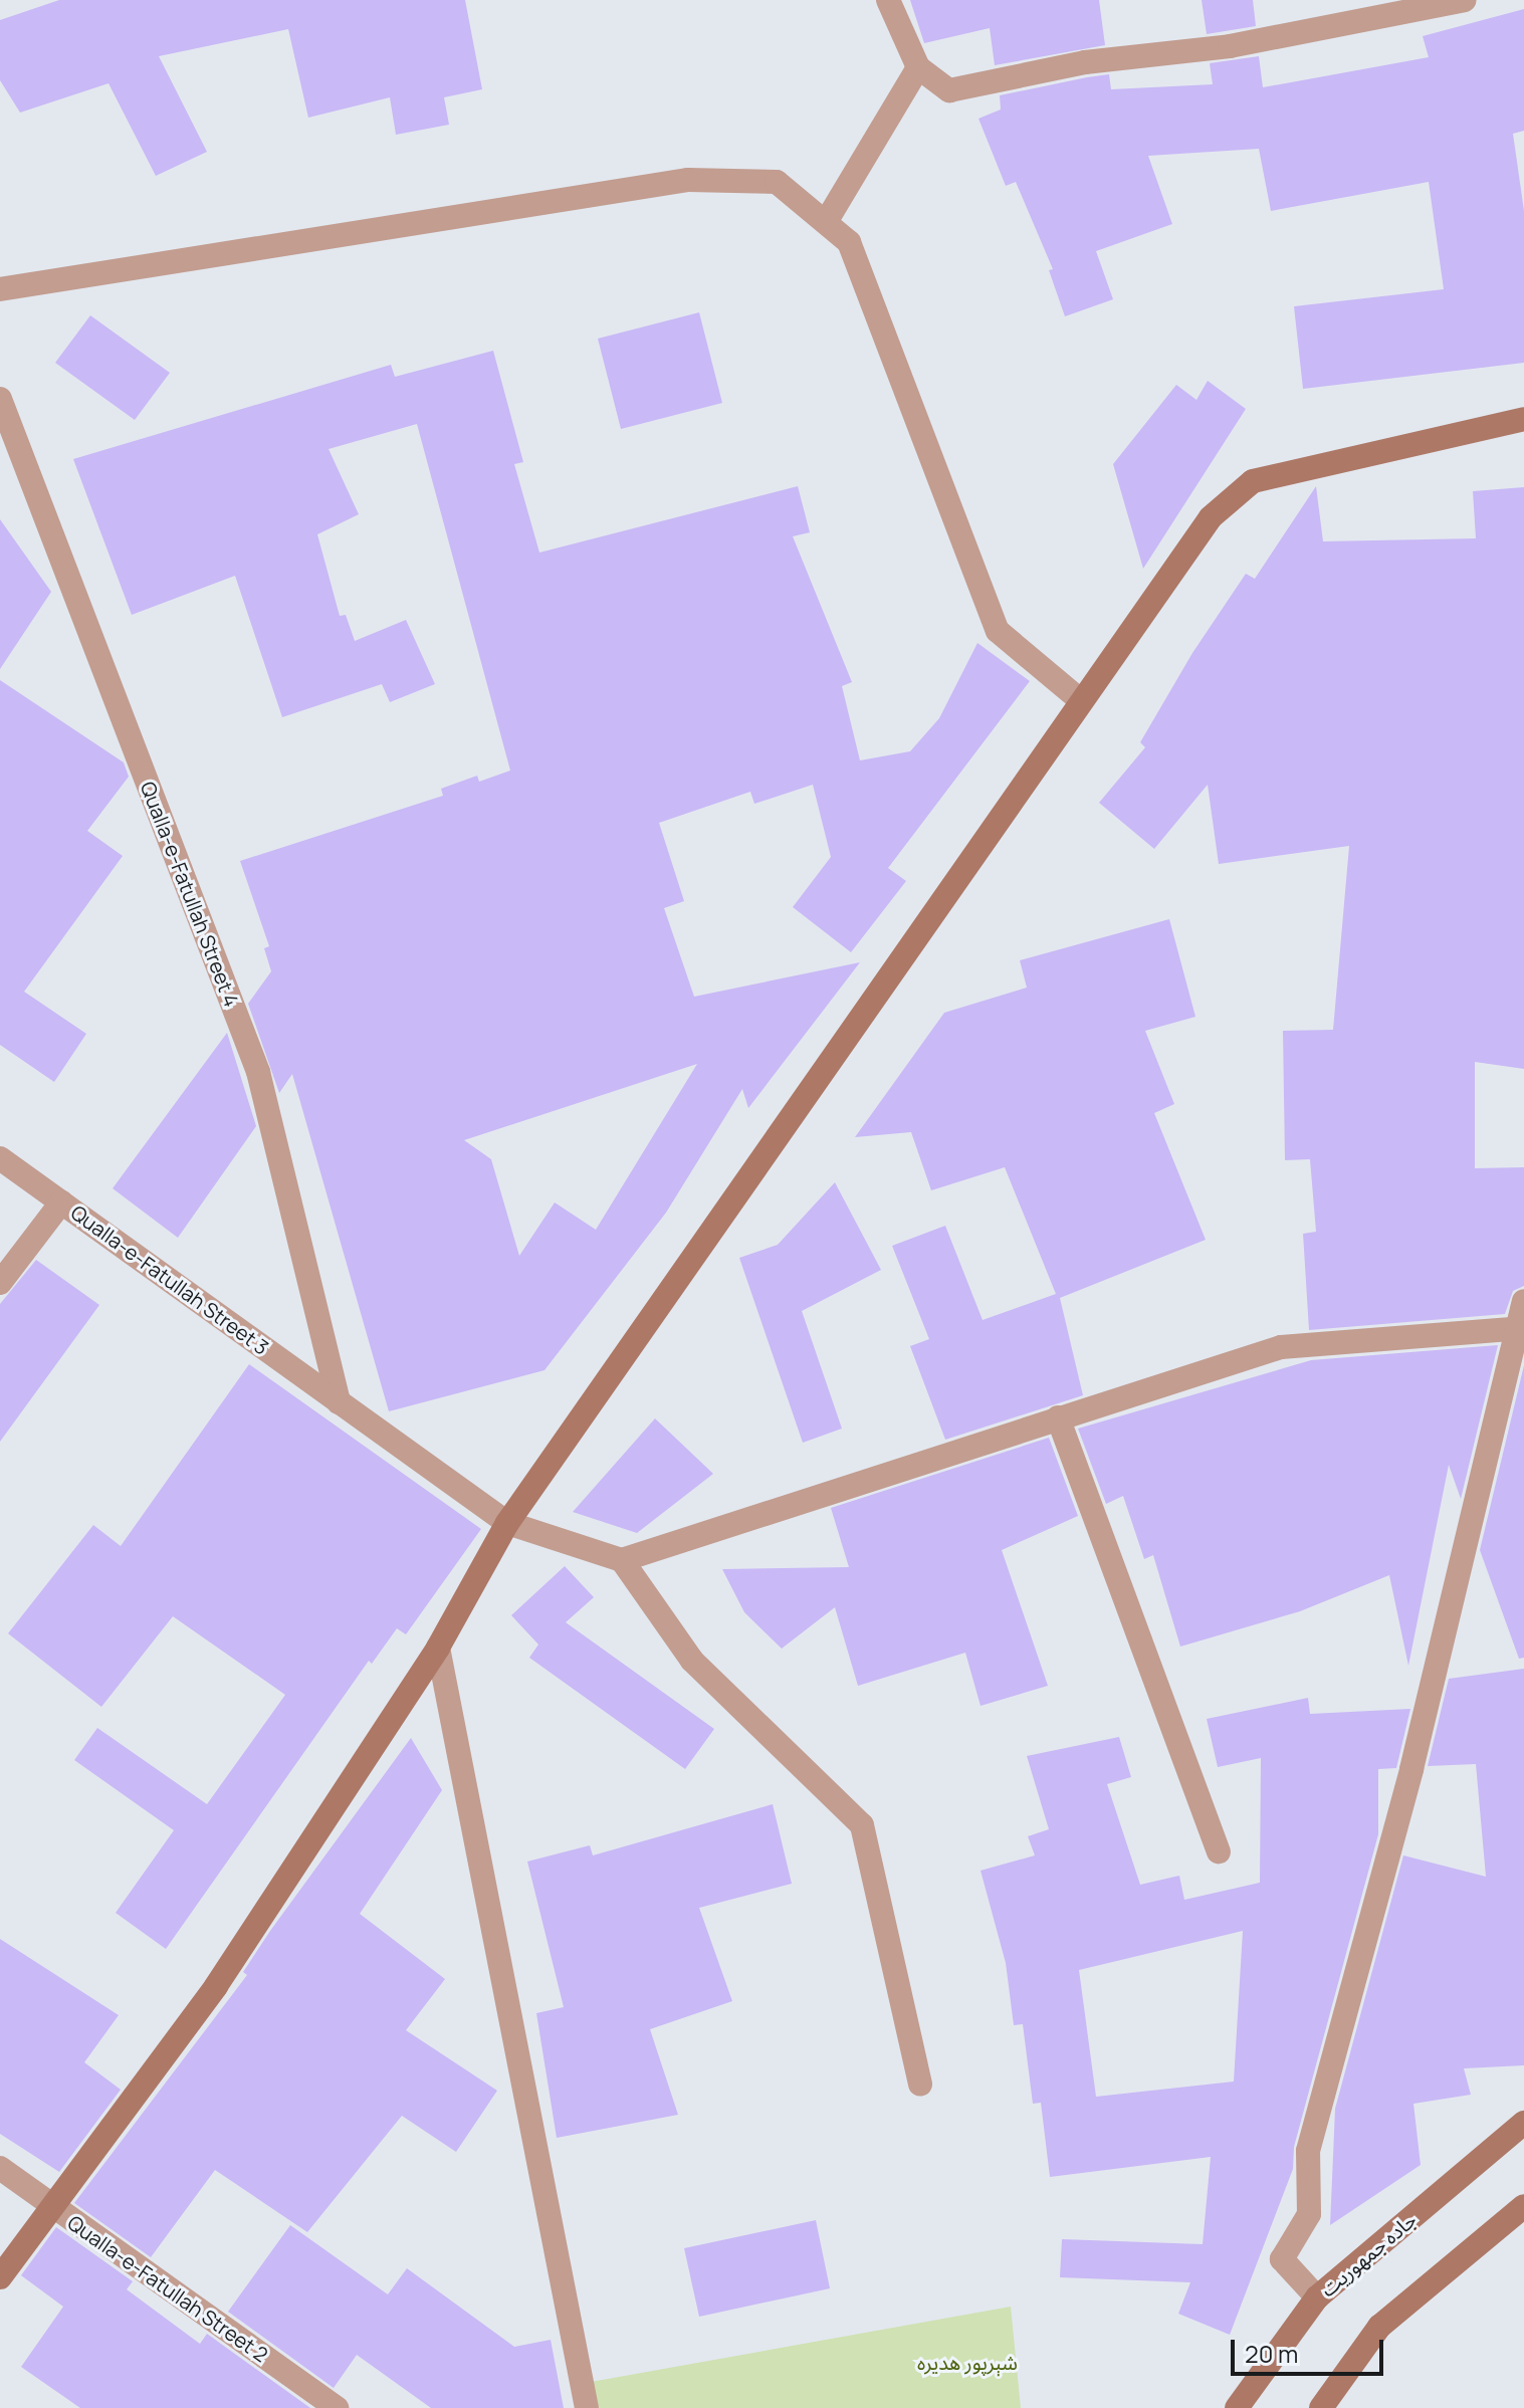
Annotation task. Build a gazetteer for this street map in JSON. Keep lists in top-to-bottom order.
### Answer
{
  "streets": {
    "street": [
      "Qualla-e-Fatullah Street 4",
      "Qualla-e-Fatullah Street 3",
      "جاده جمهوریت",
      "Qualla-e-Fatullah Street 2"
    ]
  },
  "crossings": [
    ["Qualla-e-Fatullah Street 4", "Qualla-e-Fatullah Street 3"]
  ],
  "parks": ["شېرپور هديره"],
  "scale_bar": "20 m"
}
